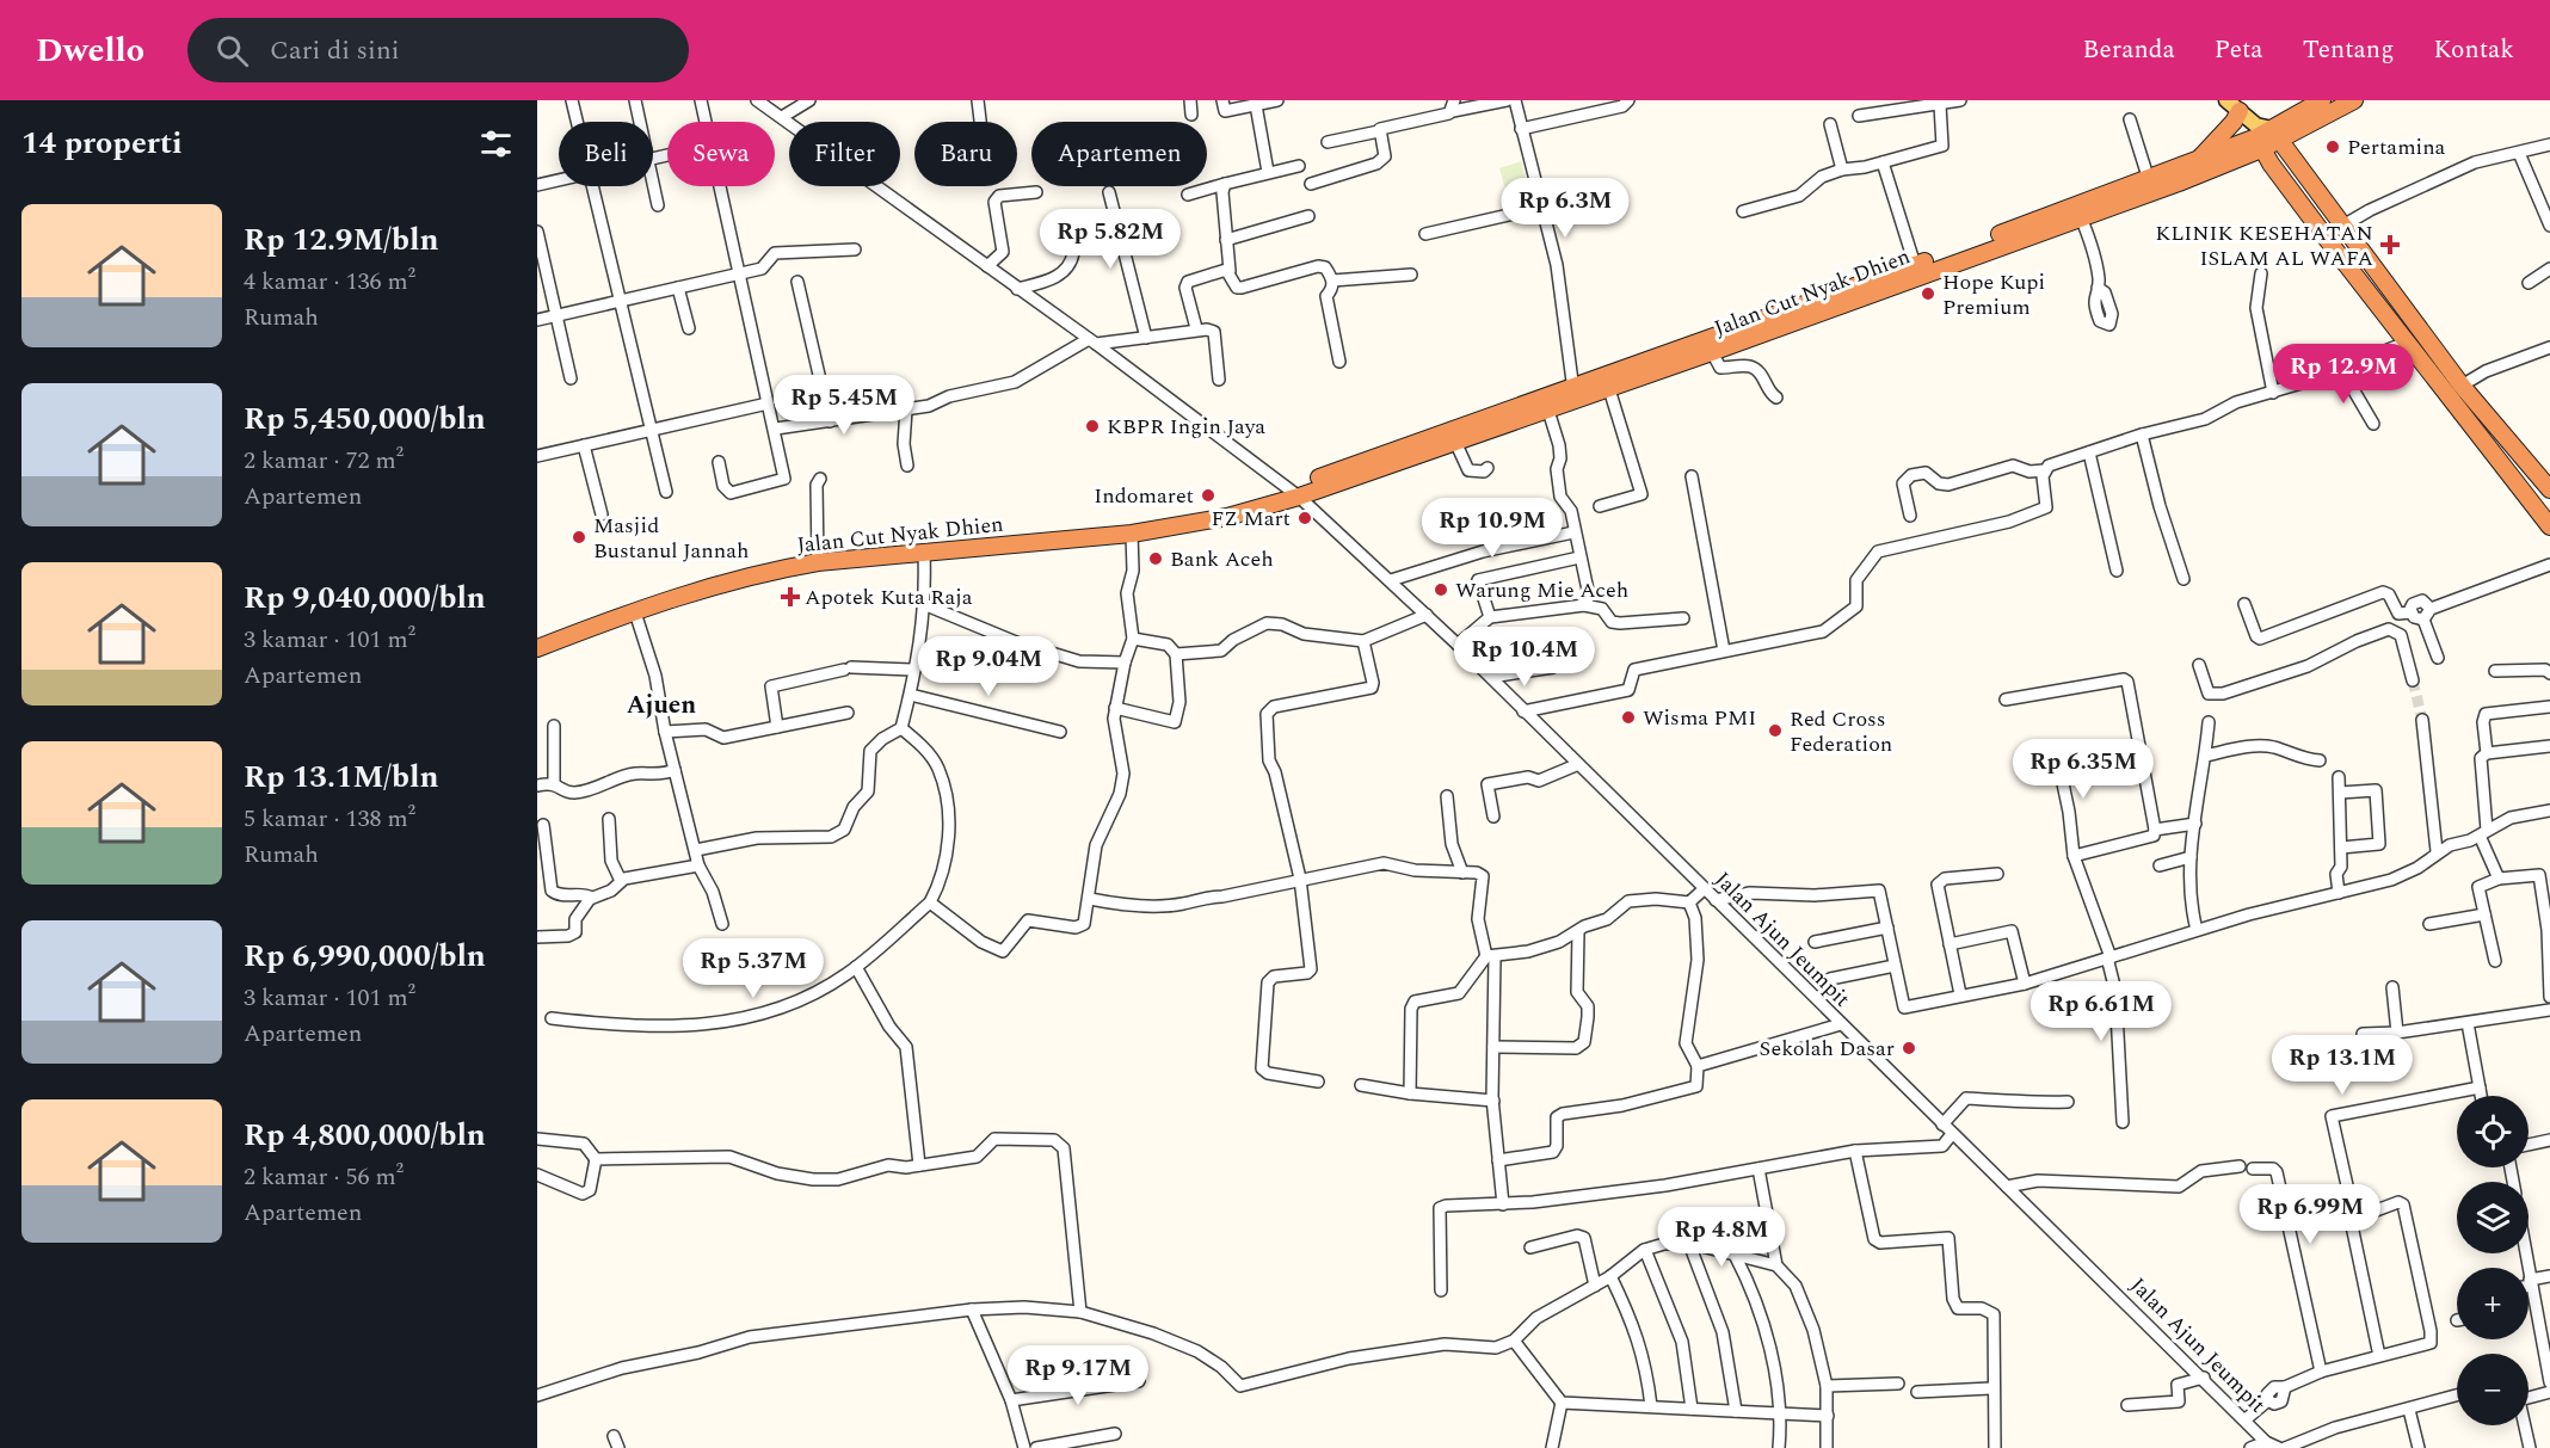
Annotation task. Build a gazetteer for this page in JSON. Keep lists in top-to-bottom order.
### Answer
{
  "streets": {
    "highway": ["Jalan Cut Nyak Dhien"],
    "street": ["Jalan Ajun Jeumpit"]
  },
  "crossings": [
    ["Jalan Cut Nyak Dhien", "Jalan Ajun Jeumpit"]
  ],
  "districts": ["Ajuen"],
  "places": {
    "other": [
      "Pertamina",
      "Hope Kupi Premium",
      "KBPR Ingin Jaya",
      "Indomaret",
      "FZ Mart",
      "Masjid Bustanul Jannah",
      "Bank Aceh",
      "Warung Mie Aceh",
      "Wisma PMI",
      "Red Cross Federation",
      "Sekolah Dasar"
    ],
    "health": ["KLINIK KESEHATAN ISLAM AL WAFA", "Apotek Kuta Raja"]
  },
  "page": {
    "header": "Dwello",
    "search": "Cari di sini",
    "nav": [
      "Beranda",
      "Peta",
      "Tentang",
      "Kontak"
    ],
    "heading": "14 properti",
    "chip": [
      "Beli",
      "Sewa",
      "Filter",
      "Baru",
      "Apartemen"
    ],
    "price": [
      "Rp 6.3M",
      "Rp 5.82M",
      "Rp 12.9M",
      "Rp 5.45M",
      "Rp 10.9M",
      "Rp 10.4M",
      "Rp 9.04M",
      "Rp 6.35M",
      "Rp 5.37M",
      "Rp 6.61M",
      "Rp 13.1M",
      "Rp 6.99M",
      "Rp 4.8M",
      "Rp 9.17M"
    ],
    "list": [
      {
        "name": "Rp 12.9M/bln",
        "note": "4 kamar · 136 m² · Rumah"
      },
      {
        "name": "Rp 5,450,000/bln",
        "note": "2 kamar · 72 m² · Apartemen"
      },
      {
        "name": "Rp 9,040,000/bln",
        "note": "3 kamar · 101 m² · Apartemen"
      },
      {
        "name": "Rp 13.1M/bln",
        "note": "5 kamar · 138 m² · Rumah"
      },
      {
        "name": "Rp 6,990,000/bln",
        "note": "3 kamar · 101 m² · Apartemen"
      },
      {
        "name": "Rp 4,800,000/bln",
        "note": "2 kamar · 56 m² · Apartemen"
      }
    ],
    "map_buttons": ["+", "−"]
  }
}
